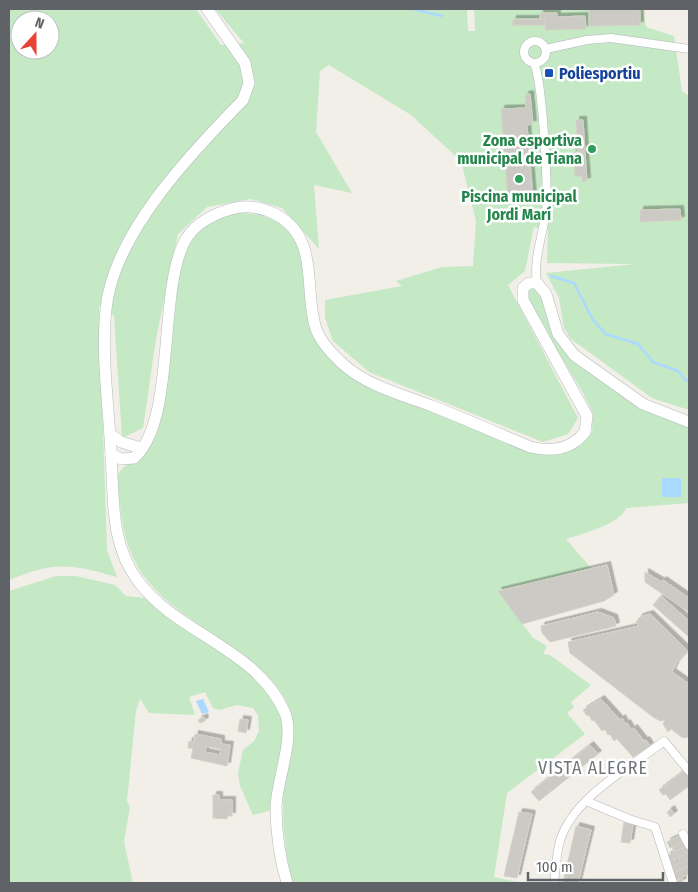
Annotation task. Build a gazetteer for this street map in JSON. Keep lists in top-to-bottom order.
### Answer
{
  "districts": ["VISTA ALEGRE"],
  "places": {
    "transit": ["Poliesportiu"],
    "other": ["Zona esportiva municipal de Tiana", "Piscina municipal Jordi Marí"]
  },
  "scale_bar": "100 m",
  "north": "top"
}
